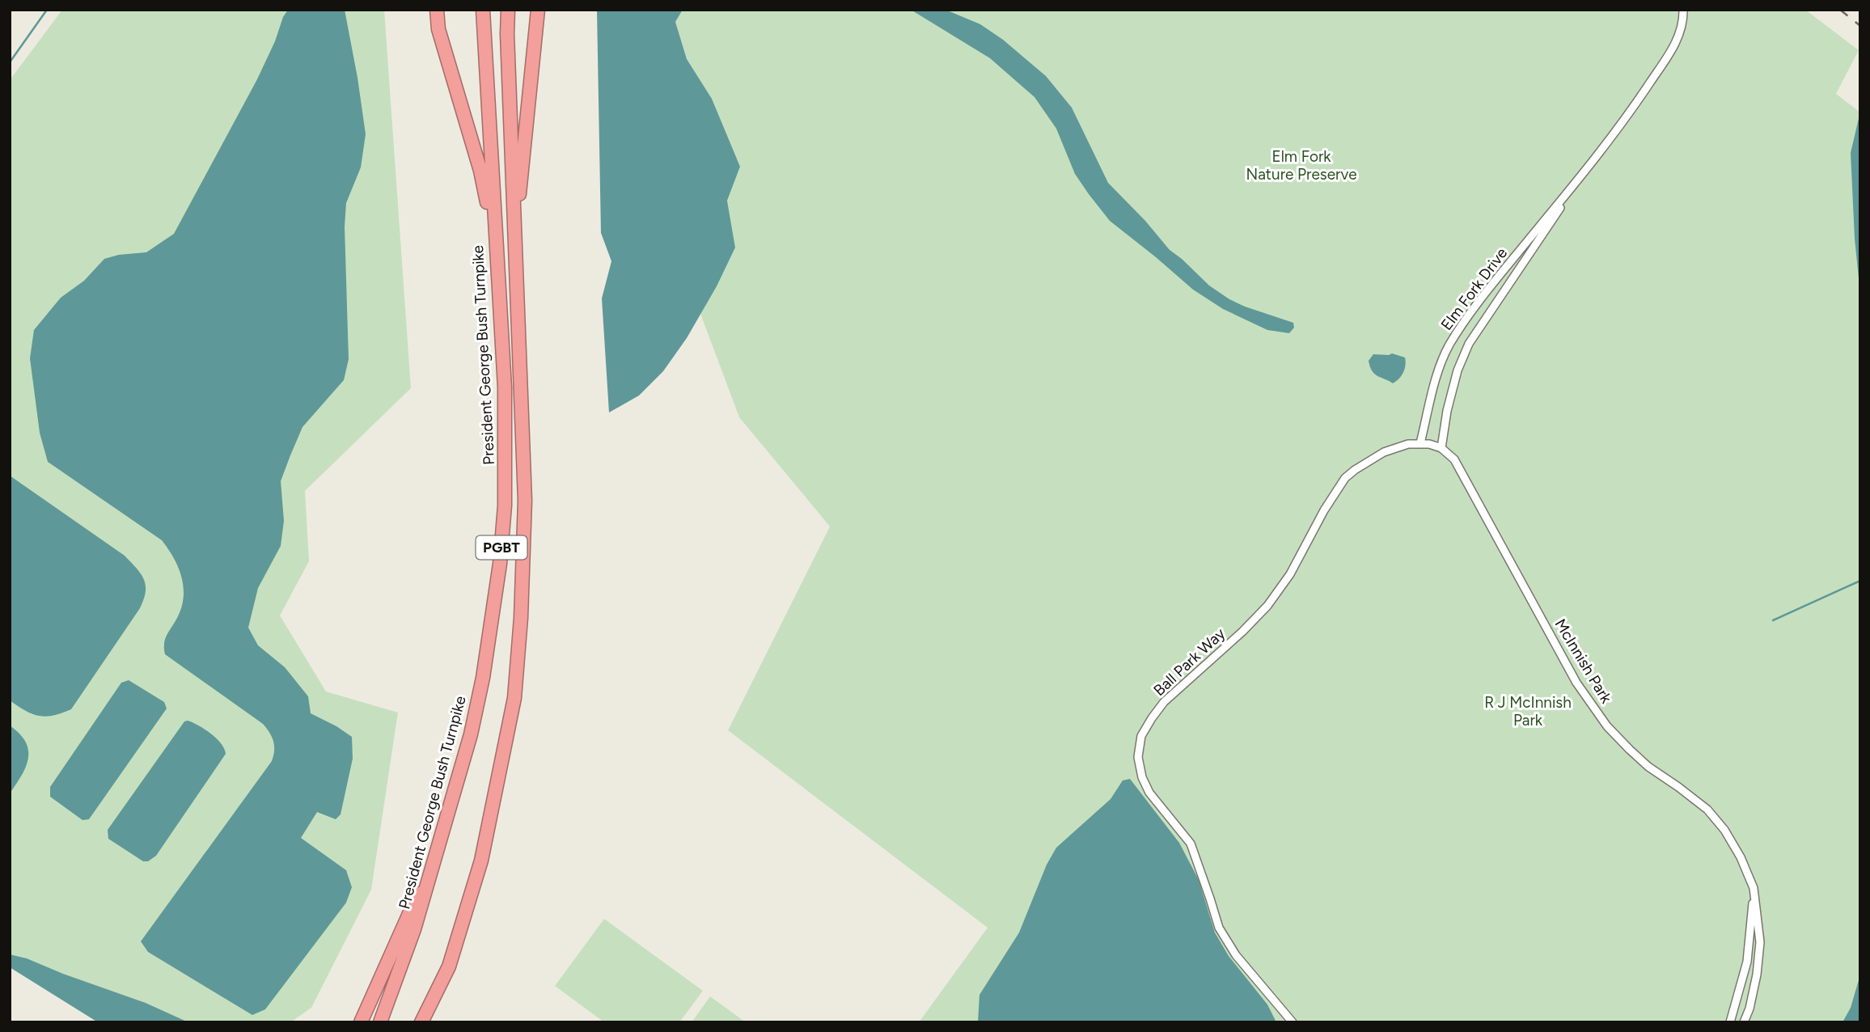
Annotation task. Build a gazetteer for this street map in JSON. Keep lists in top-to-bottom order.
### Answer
{
  "streets": {
    "highway": ["President George Bush Turnpike", "PGBT"],
    "street": ["Elm Fork Drive", "McInnish Park", "Ball Park Way"]
  },
  "crossings": [
    ["Elm Fork Drive", "McInnish Park"],
    ["Elm Fork Drive", "Ball Park Way"],
    ["McInnish Park", "Ball Park Way"]
  ],
  "parks": ["Elm Fork Nature Preserve", "R J McInnish Park"]
}
